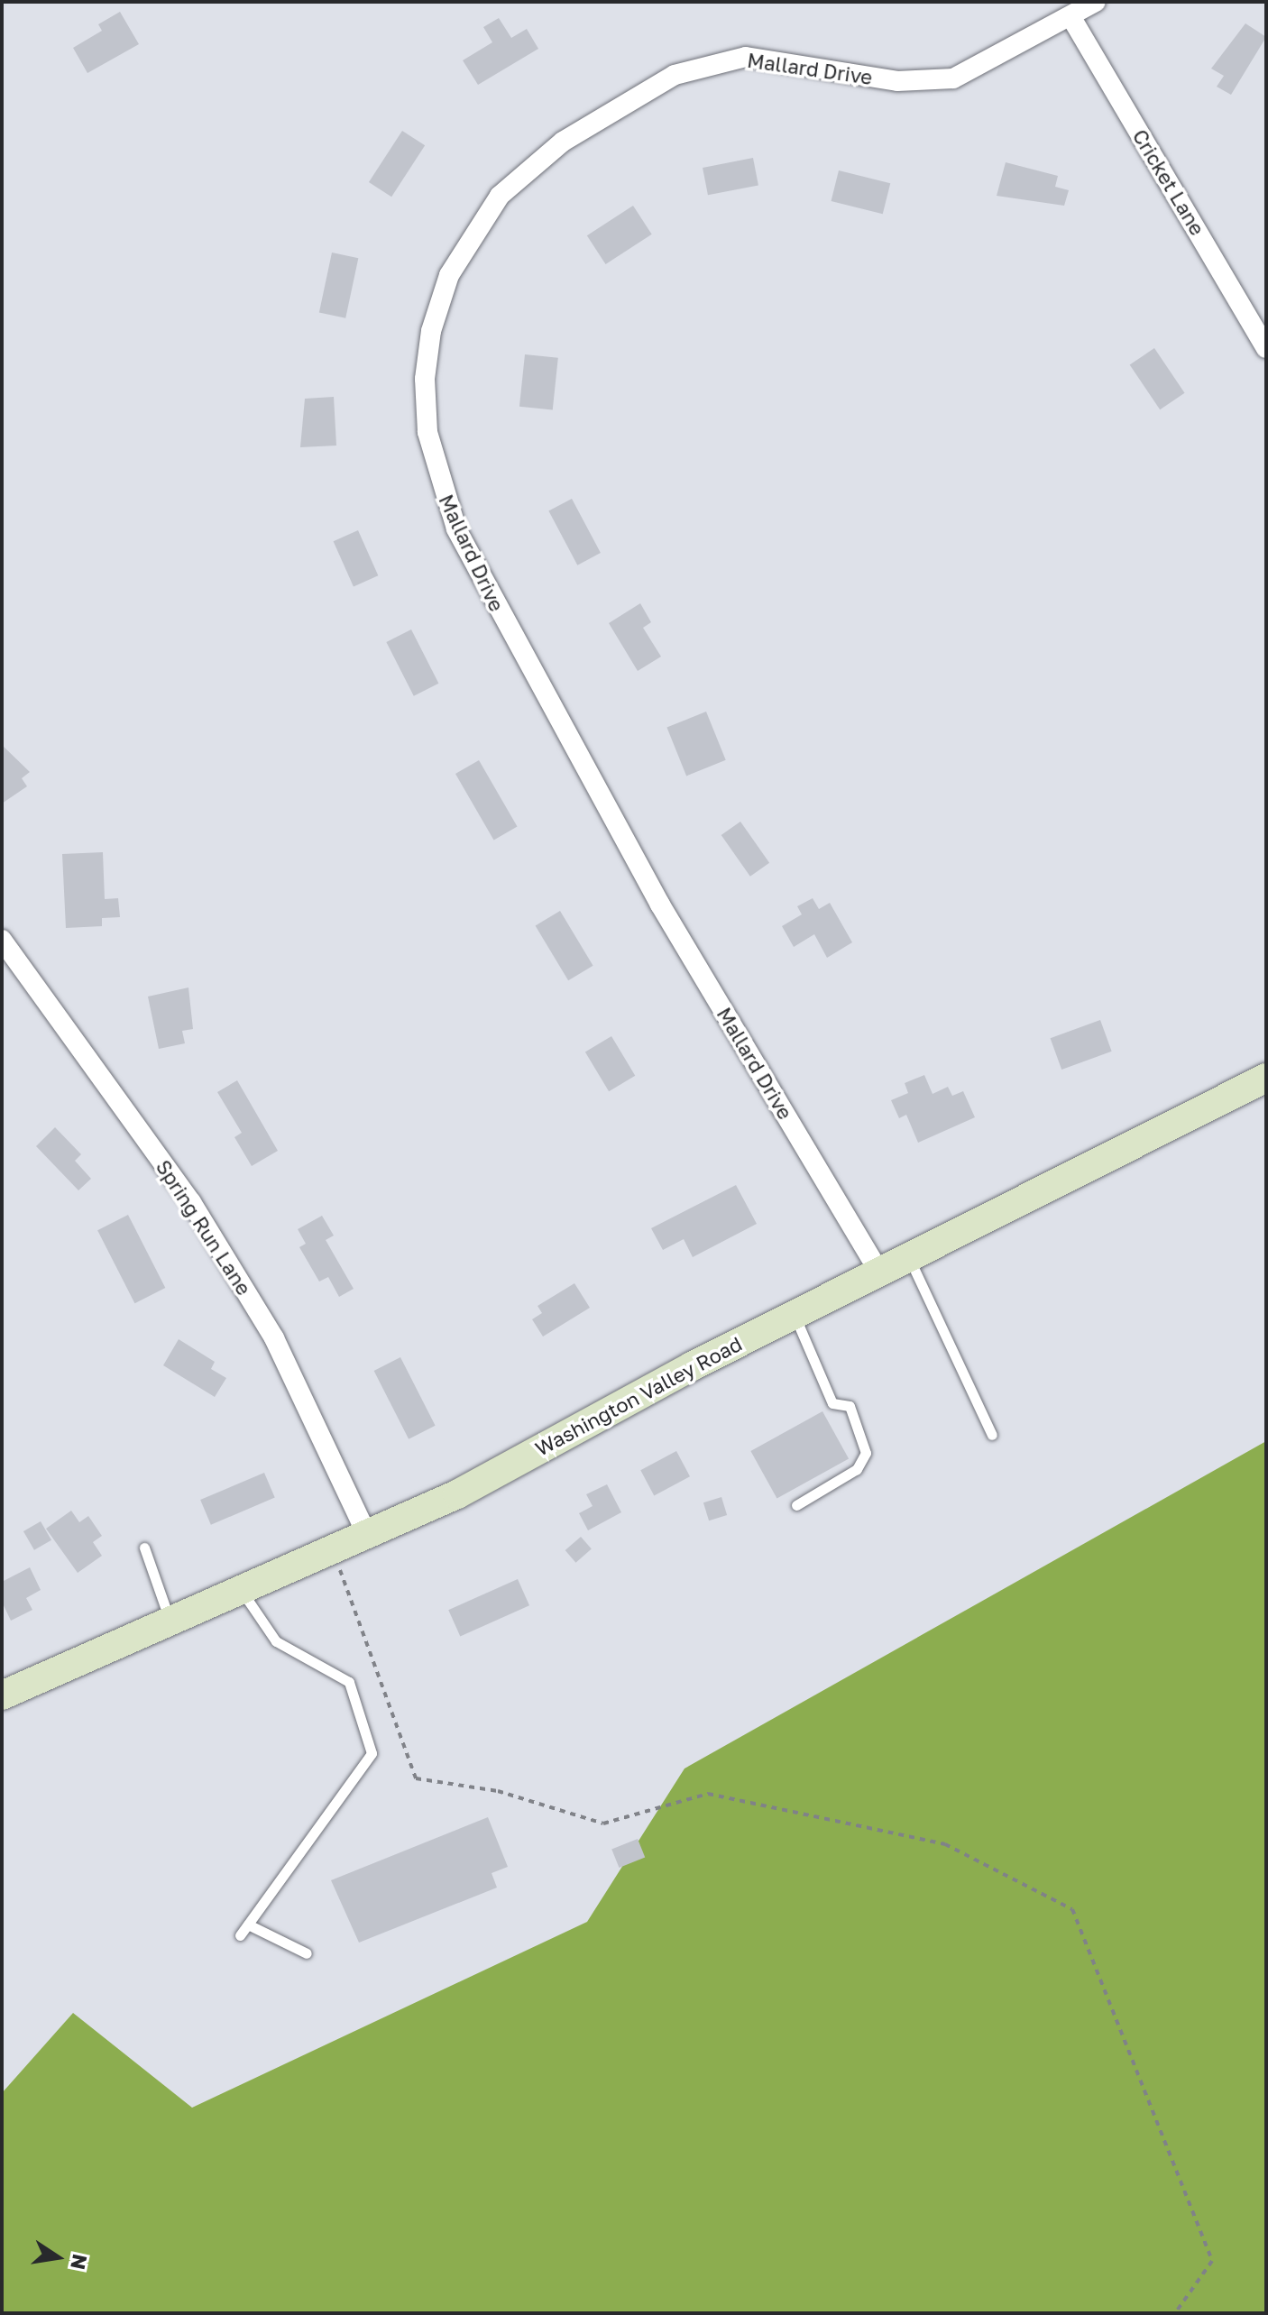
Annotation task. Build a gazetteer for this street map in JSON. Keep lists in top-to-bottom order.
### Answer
{
  "streets": {
    "street": [
      "Mallard Drive",
      "Cricket Lane",
      "Spring Run Lane",
      "Washington Valley Road"
    ]
  },
  "crossings": [
    ["Mallard Drive", "Cricket Lane"],
    ["Mallard Drive", "Washington Valley Road"],
    ["Spring Run Lane", "Washington Valley Road"]
  ],
  "north": "right"
}
